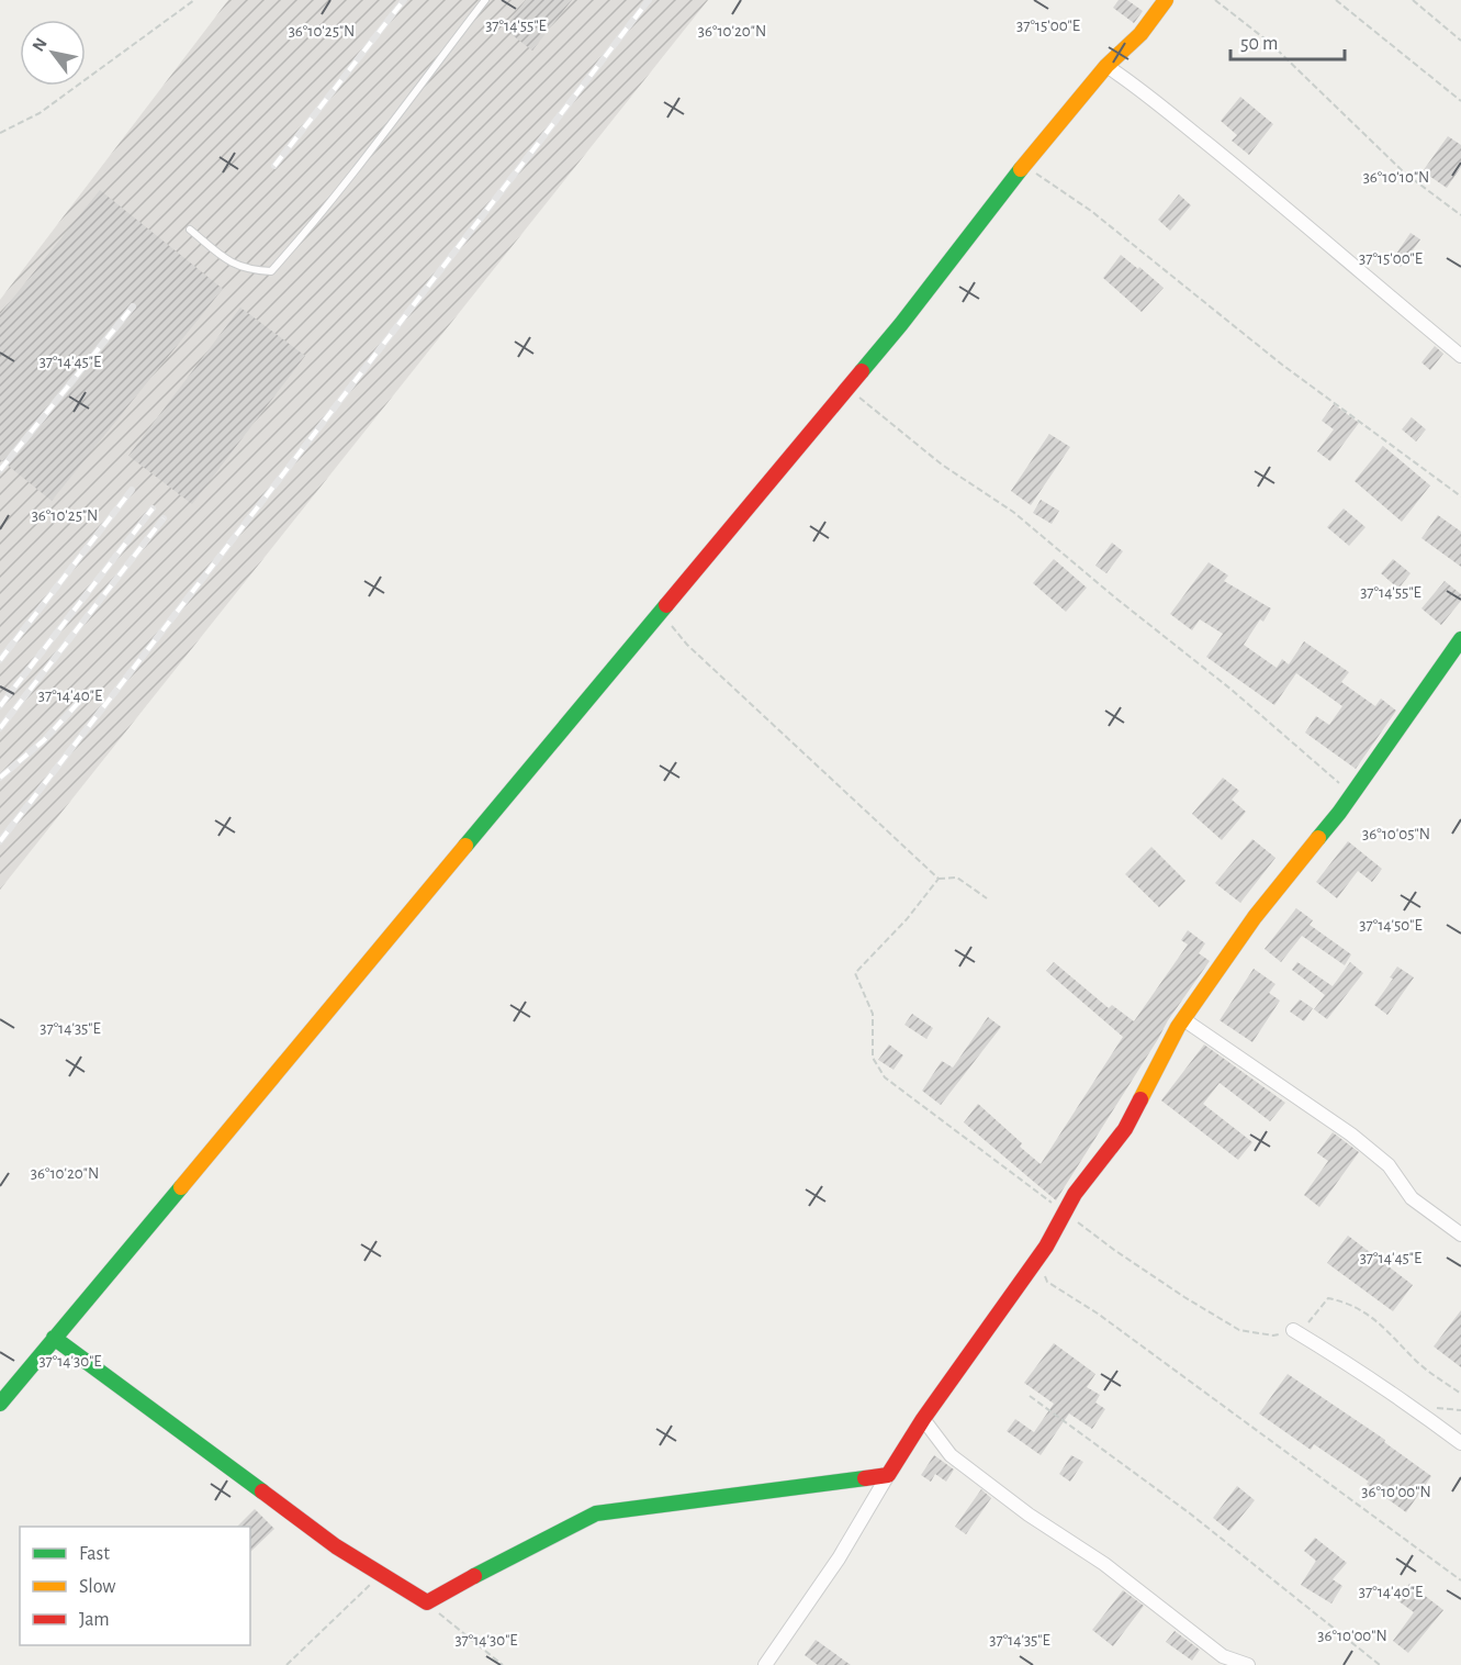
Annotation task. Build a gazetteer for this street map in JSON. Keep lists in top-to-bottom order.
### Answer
{
  "legend": ["Fast", "Slow", "Jam"],
  "scale_bar": "50 m",
  "north": "top left",
  "coordinates": [
    "37°14'55\"E",
    "37°15'00\"E",
    "36°10'25\"N",
    "36°10'20\"N",
    "36°10'10\"N",
    "37°14'45\"E",
    "37°14'40\"E",
    "36°10'05\"N",
    "37°14'50\"E",
    "37°14'35\"E",
    "37°14'30\"E",
    "36°10'00\"N"
  ]
}
